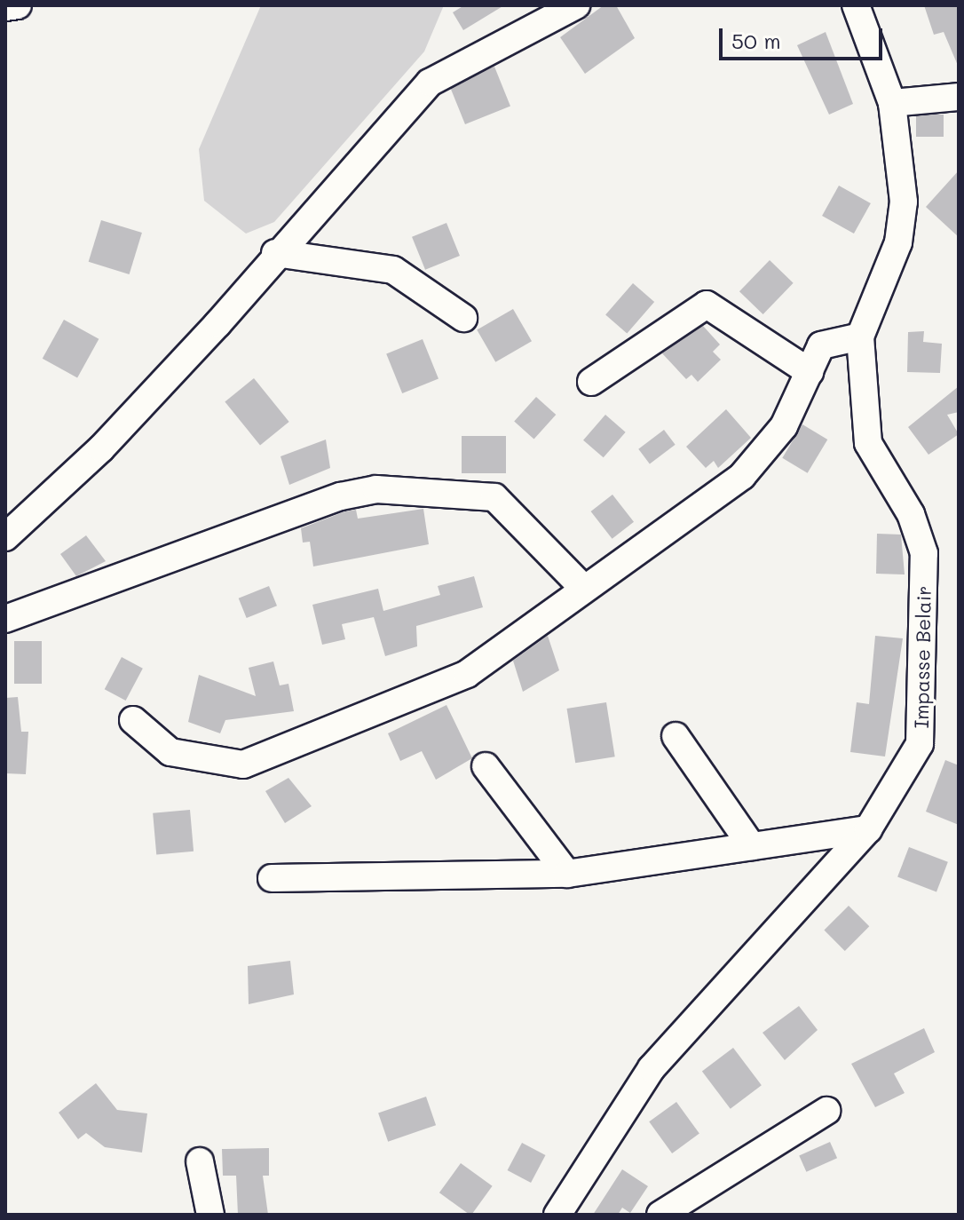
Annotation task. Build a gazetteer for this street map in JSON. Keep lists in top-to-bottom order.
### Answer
{
  "streets": {
    "street": ["Impasse Belair"]
  },
  "scale_bar": "50 m"
}
